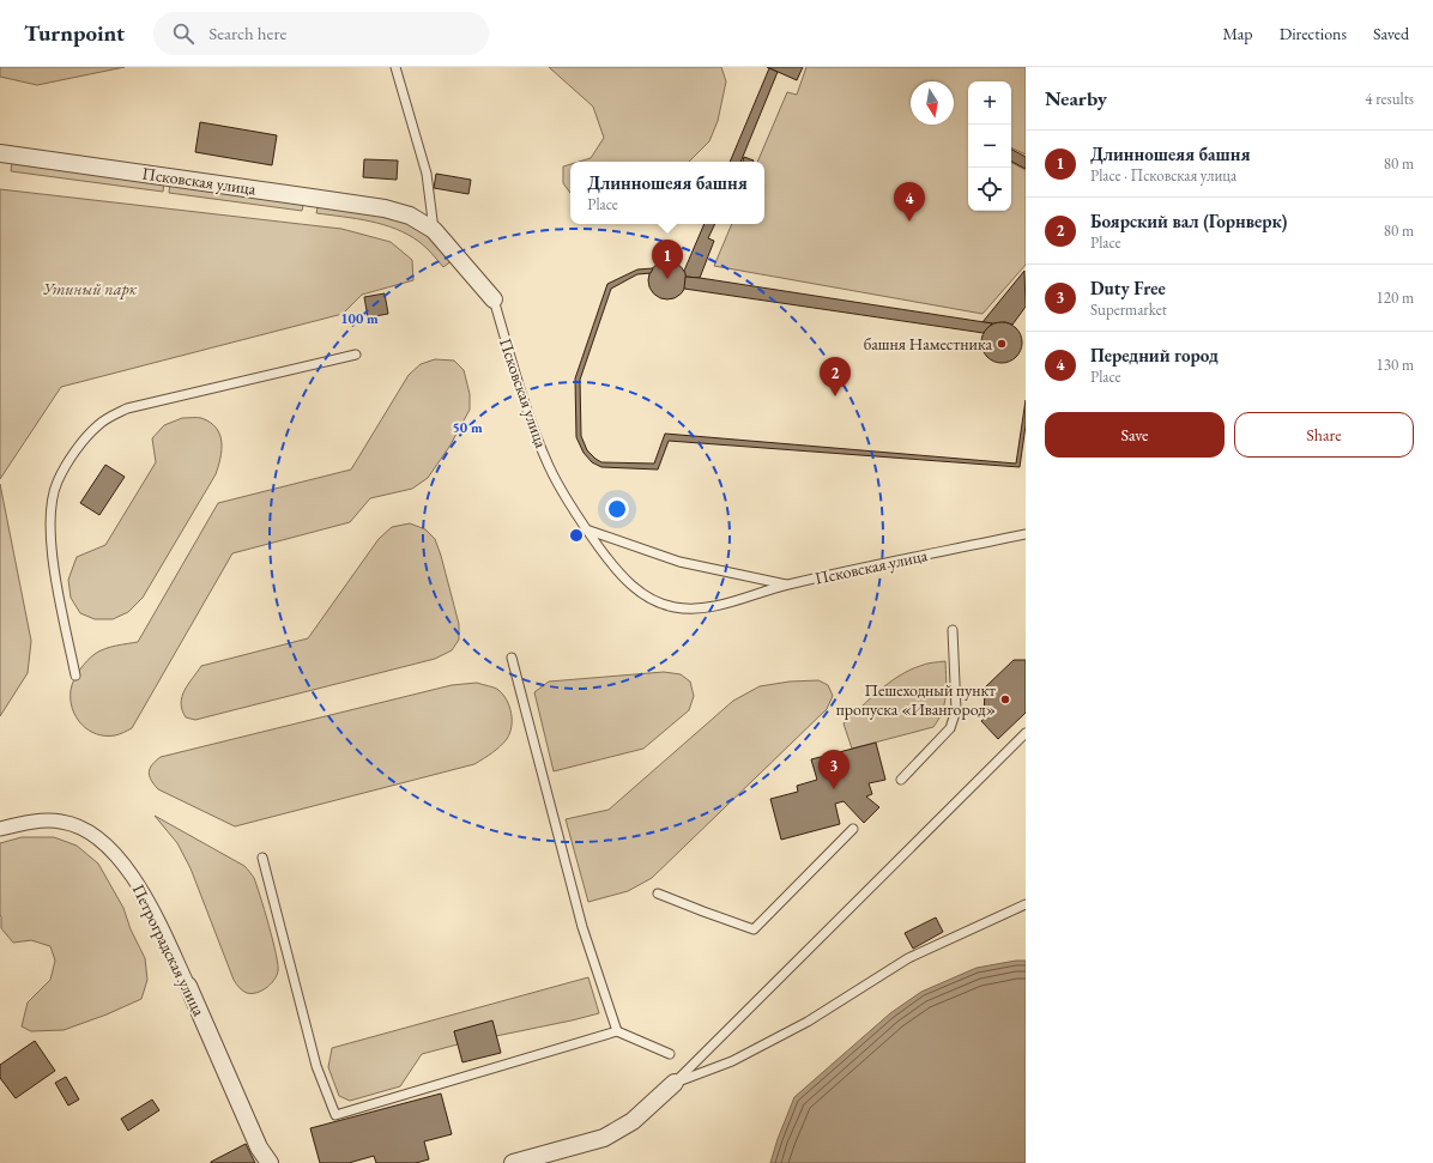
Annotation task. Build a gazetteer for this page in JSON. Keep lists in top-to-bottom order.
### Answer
{
  "streets": {
    "street": ["Псковская улица", "Петроградская улица"]
  },
  "parks": ["Утиный парк"],
  "places": ["башня Наместника", "Пешеходный пункт пропуска «Ивангород»"],
  "north": "bottom",
  "page": {
    "header": "Turnpoint",
    "search": "Search here",
    "nav": ["Map", "Directions", "Saved"],
    "heading": ["Nearby", "4 results"],
    "map_buttons": ["+", "−"],
    "list": [
      {
        "mark": "1",
        "name": "Длинношеяя башня",
        "note": "Place · Псковская улица",
        "value": "80 m"
      },
      {
        "mark": "2",
        "name": "Боярский вал (Горнверк)",
        "note": "Place",
        "value": "80 m"
      },
      {
        "mark": "3",
        "name": "Duty Free",
        "note": "Supermarket",
        "value": "120 m"
      },
      {
        "mark": "4",
        "name": "Передний город",
        "note": "Place",
        "value": "130 m"
      }
    ],
    "popup": ["Длинношеяя башня", "Place"],
    "pins": [
      "4",
      "1",
      "2",
      "3"
    ],
    "buttons": ["Save", "Share"]
  },
  "rings": ["100 m", "50 m"]
}
